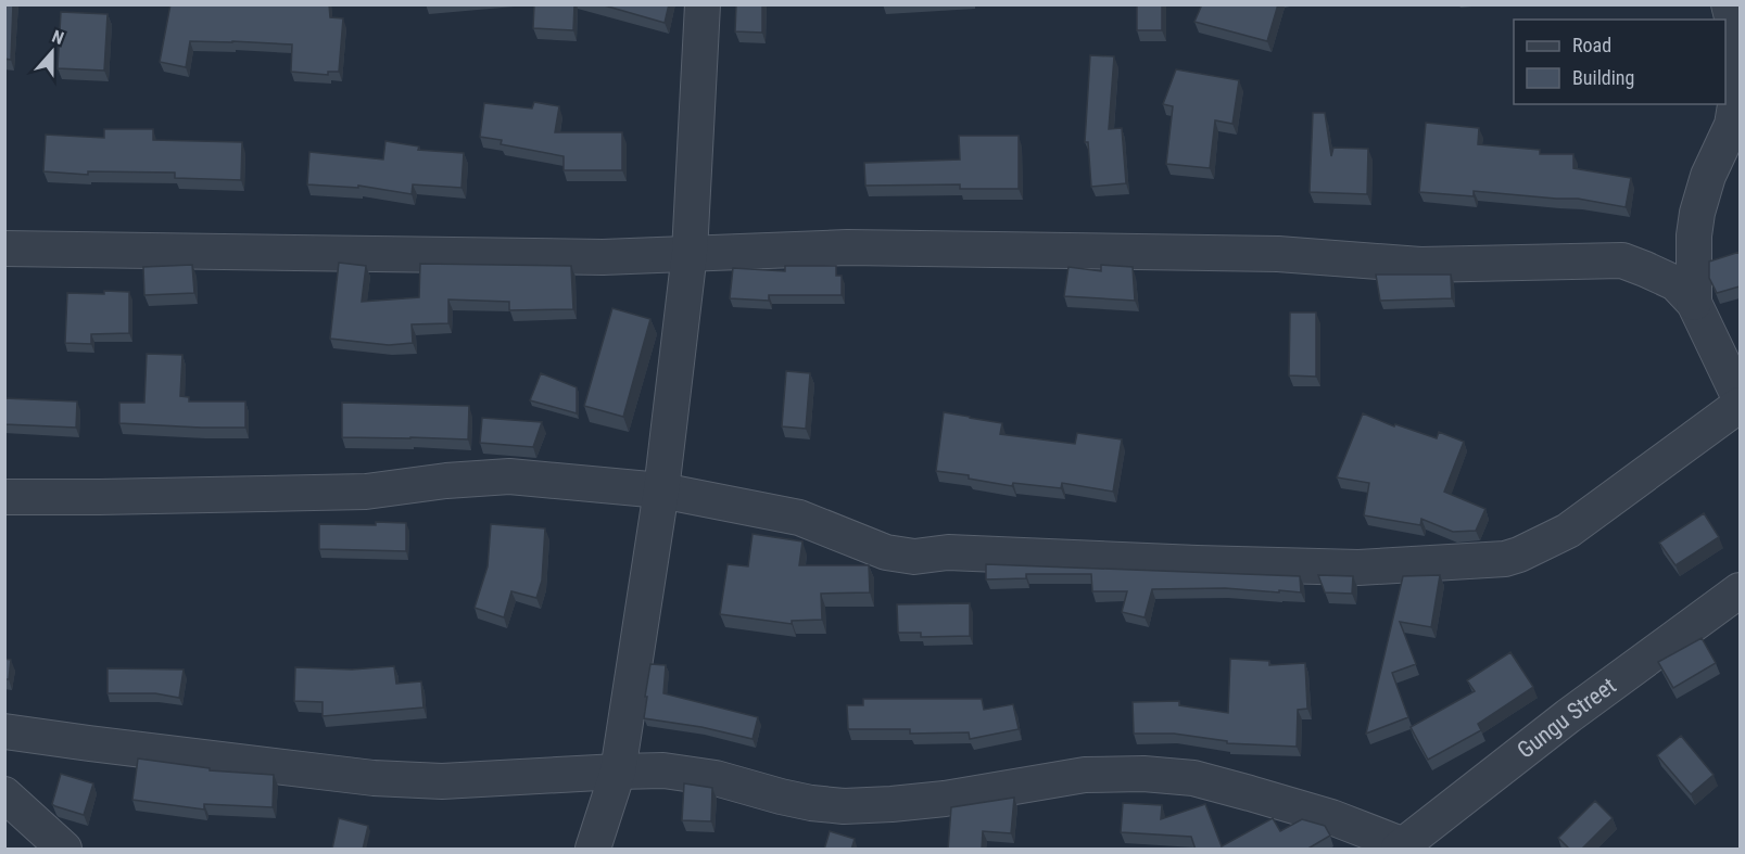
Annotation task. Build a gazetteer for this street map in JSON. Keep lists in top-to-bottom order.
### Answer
{
  "streets": {
    "street": ["Gungu Street"]
  },
  "legend": ["Road", "Building"],
  "north": "top"
}
